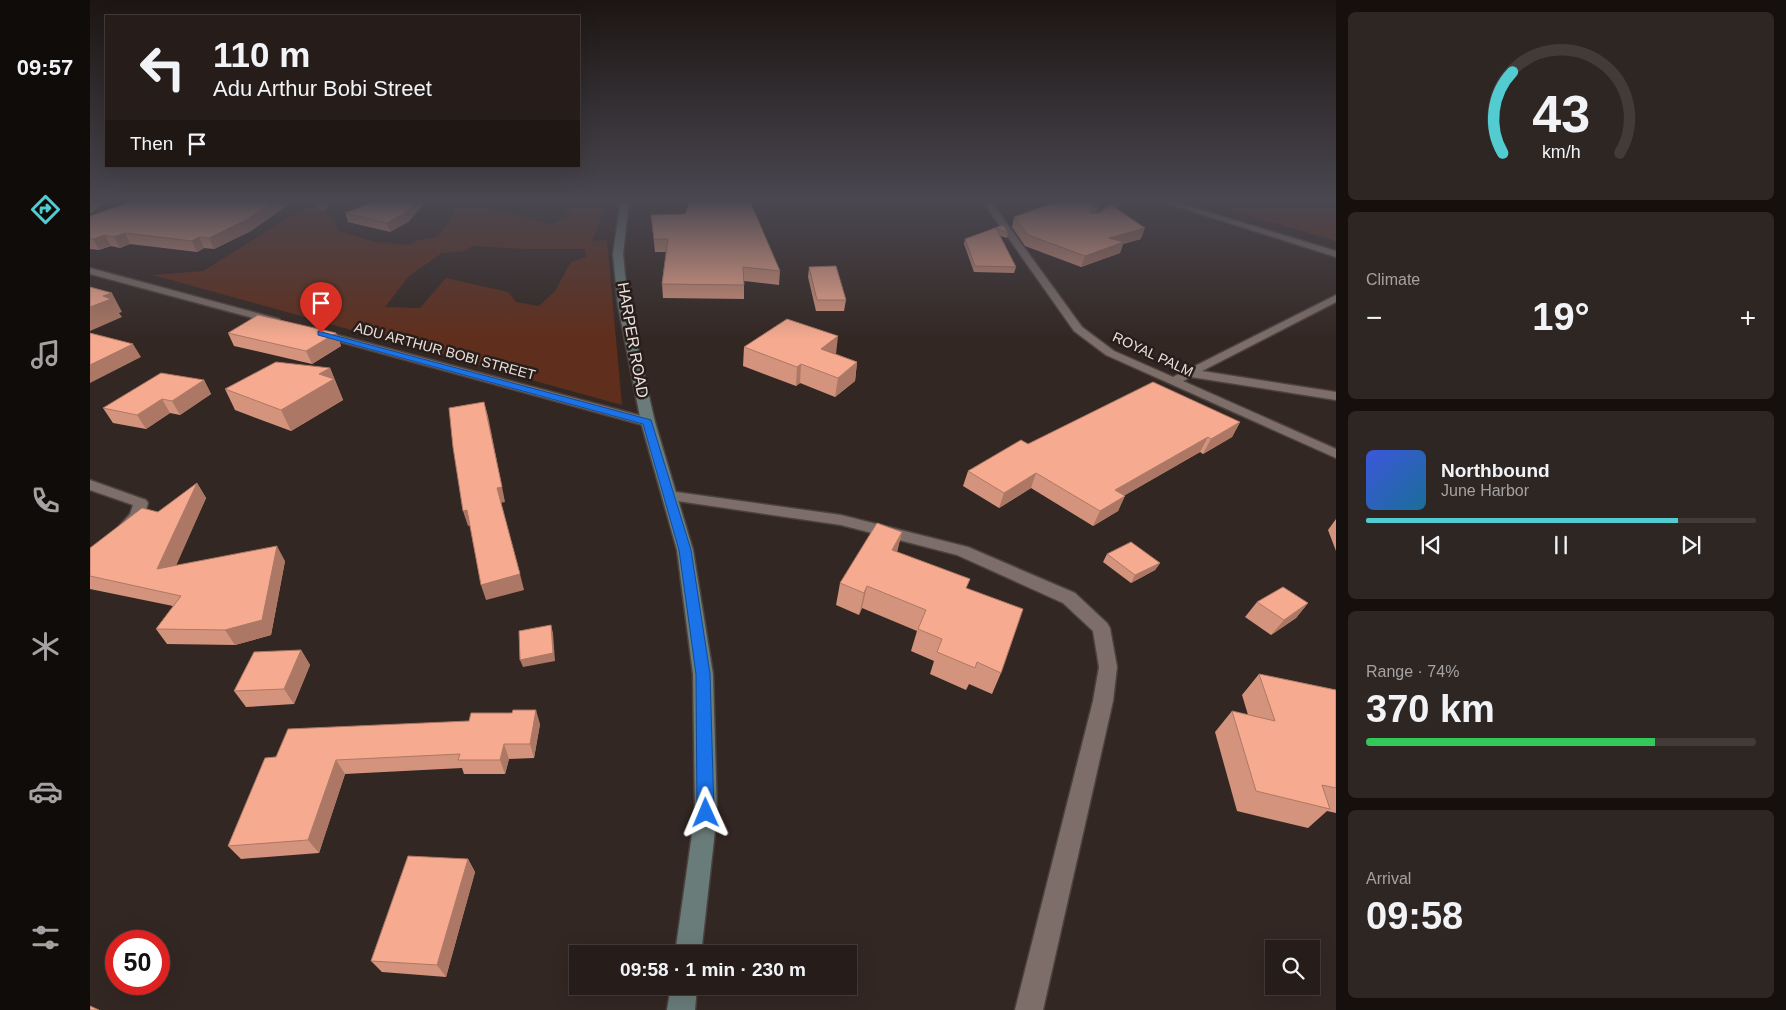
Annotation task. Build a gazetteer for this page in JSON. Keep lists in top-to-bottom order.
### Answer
{
  "streets": {
    "main road": ["HARPER ROAD"],
    "street": ["ADU ARTHUR BOBI STREET", "ROYAL PALM"]
  },
  "crossings": [
    ["HARPER ROAD", "ADU ARTHUR BOBI STREET"]
  ],
  "page": {
    "tabs": "09:57",
    "turn": ["110 m", "Adu Arthur Bobi Street"],
    "then": "Then",
    "tile": [
      "Climate",
      ["Range · 74%", "370 km"],
      ["Arrival", "09:58"]
    ],
    "heat": ["−", "19°", "+"],
    "song": ["Northbound", "June Harbor"],
    "limit": "50",
    "trip": "09:58 · 1 min · 230 m",
    "gauge": ["43", "km/h"]
  }
}
